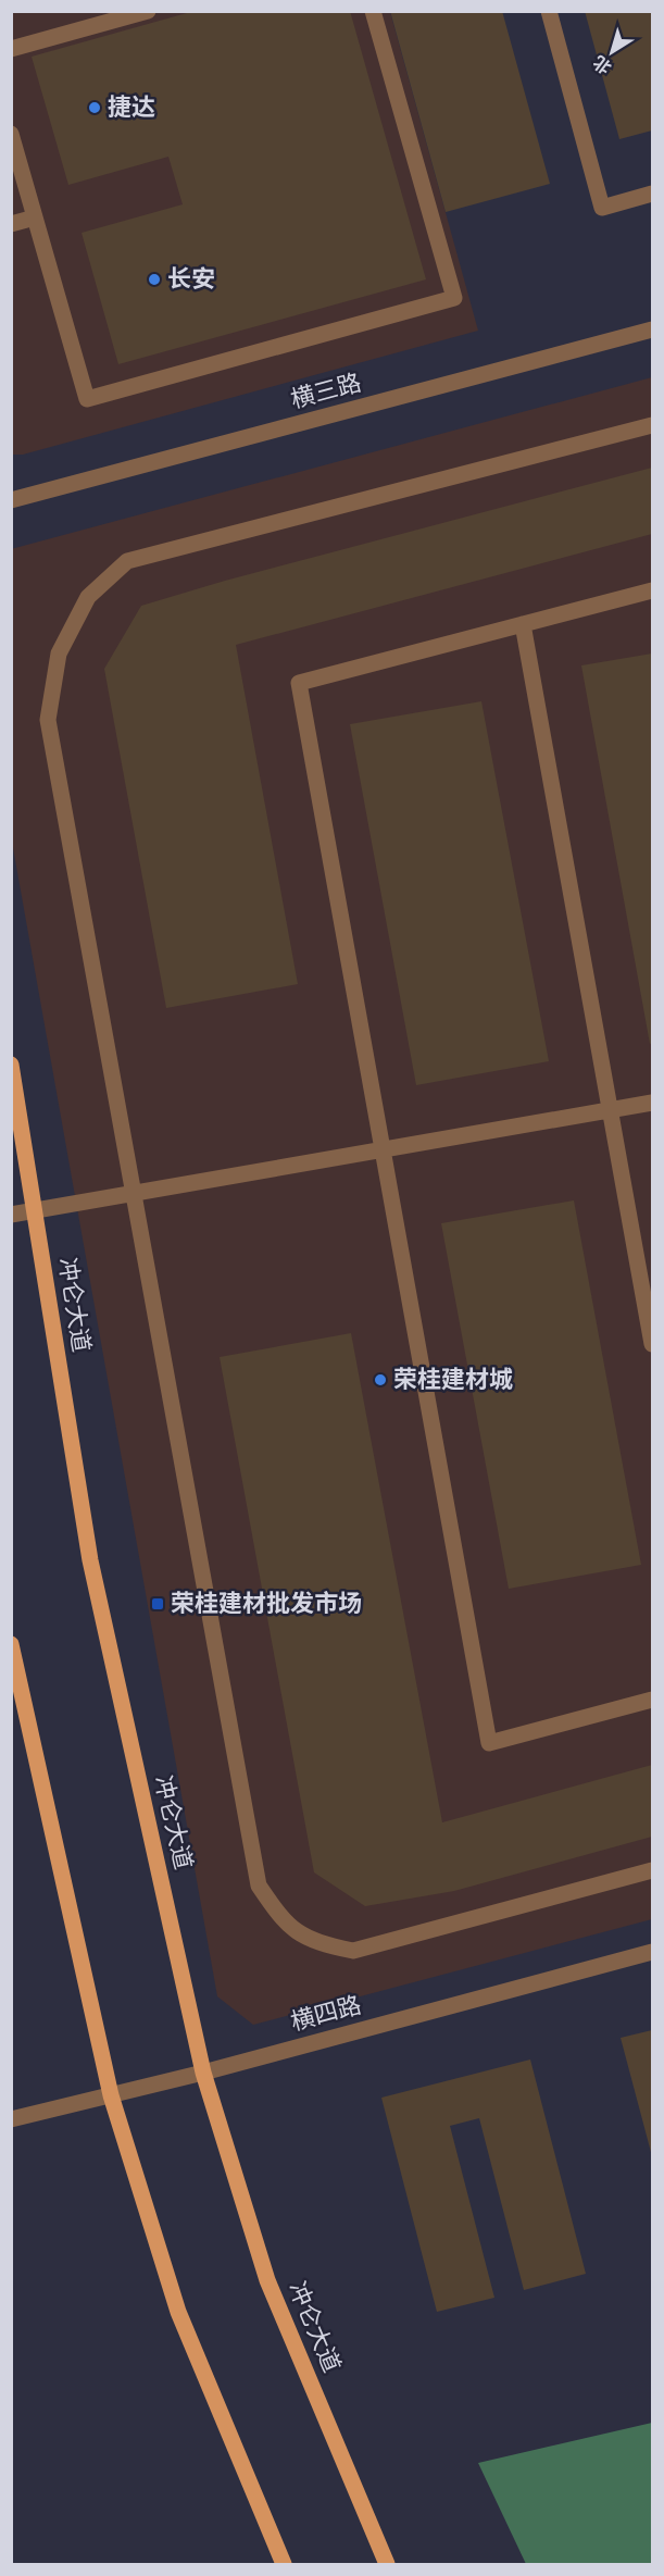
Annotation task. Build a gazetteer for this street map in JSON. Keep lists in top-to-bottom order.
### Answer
{
  "streets": {
    "main road": ["冲仑大道"],
    "street": ["横三路", "横四路"]
  },
  "crossings": [
    ["冲仑大道", "横四路"]
  ],
  "places": {
    "other": ["捷达", "长安", "荣桂建材城"],
    "transit": ["荣桂建材批发市场"]
  },
  "north": "bottom left"
}
